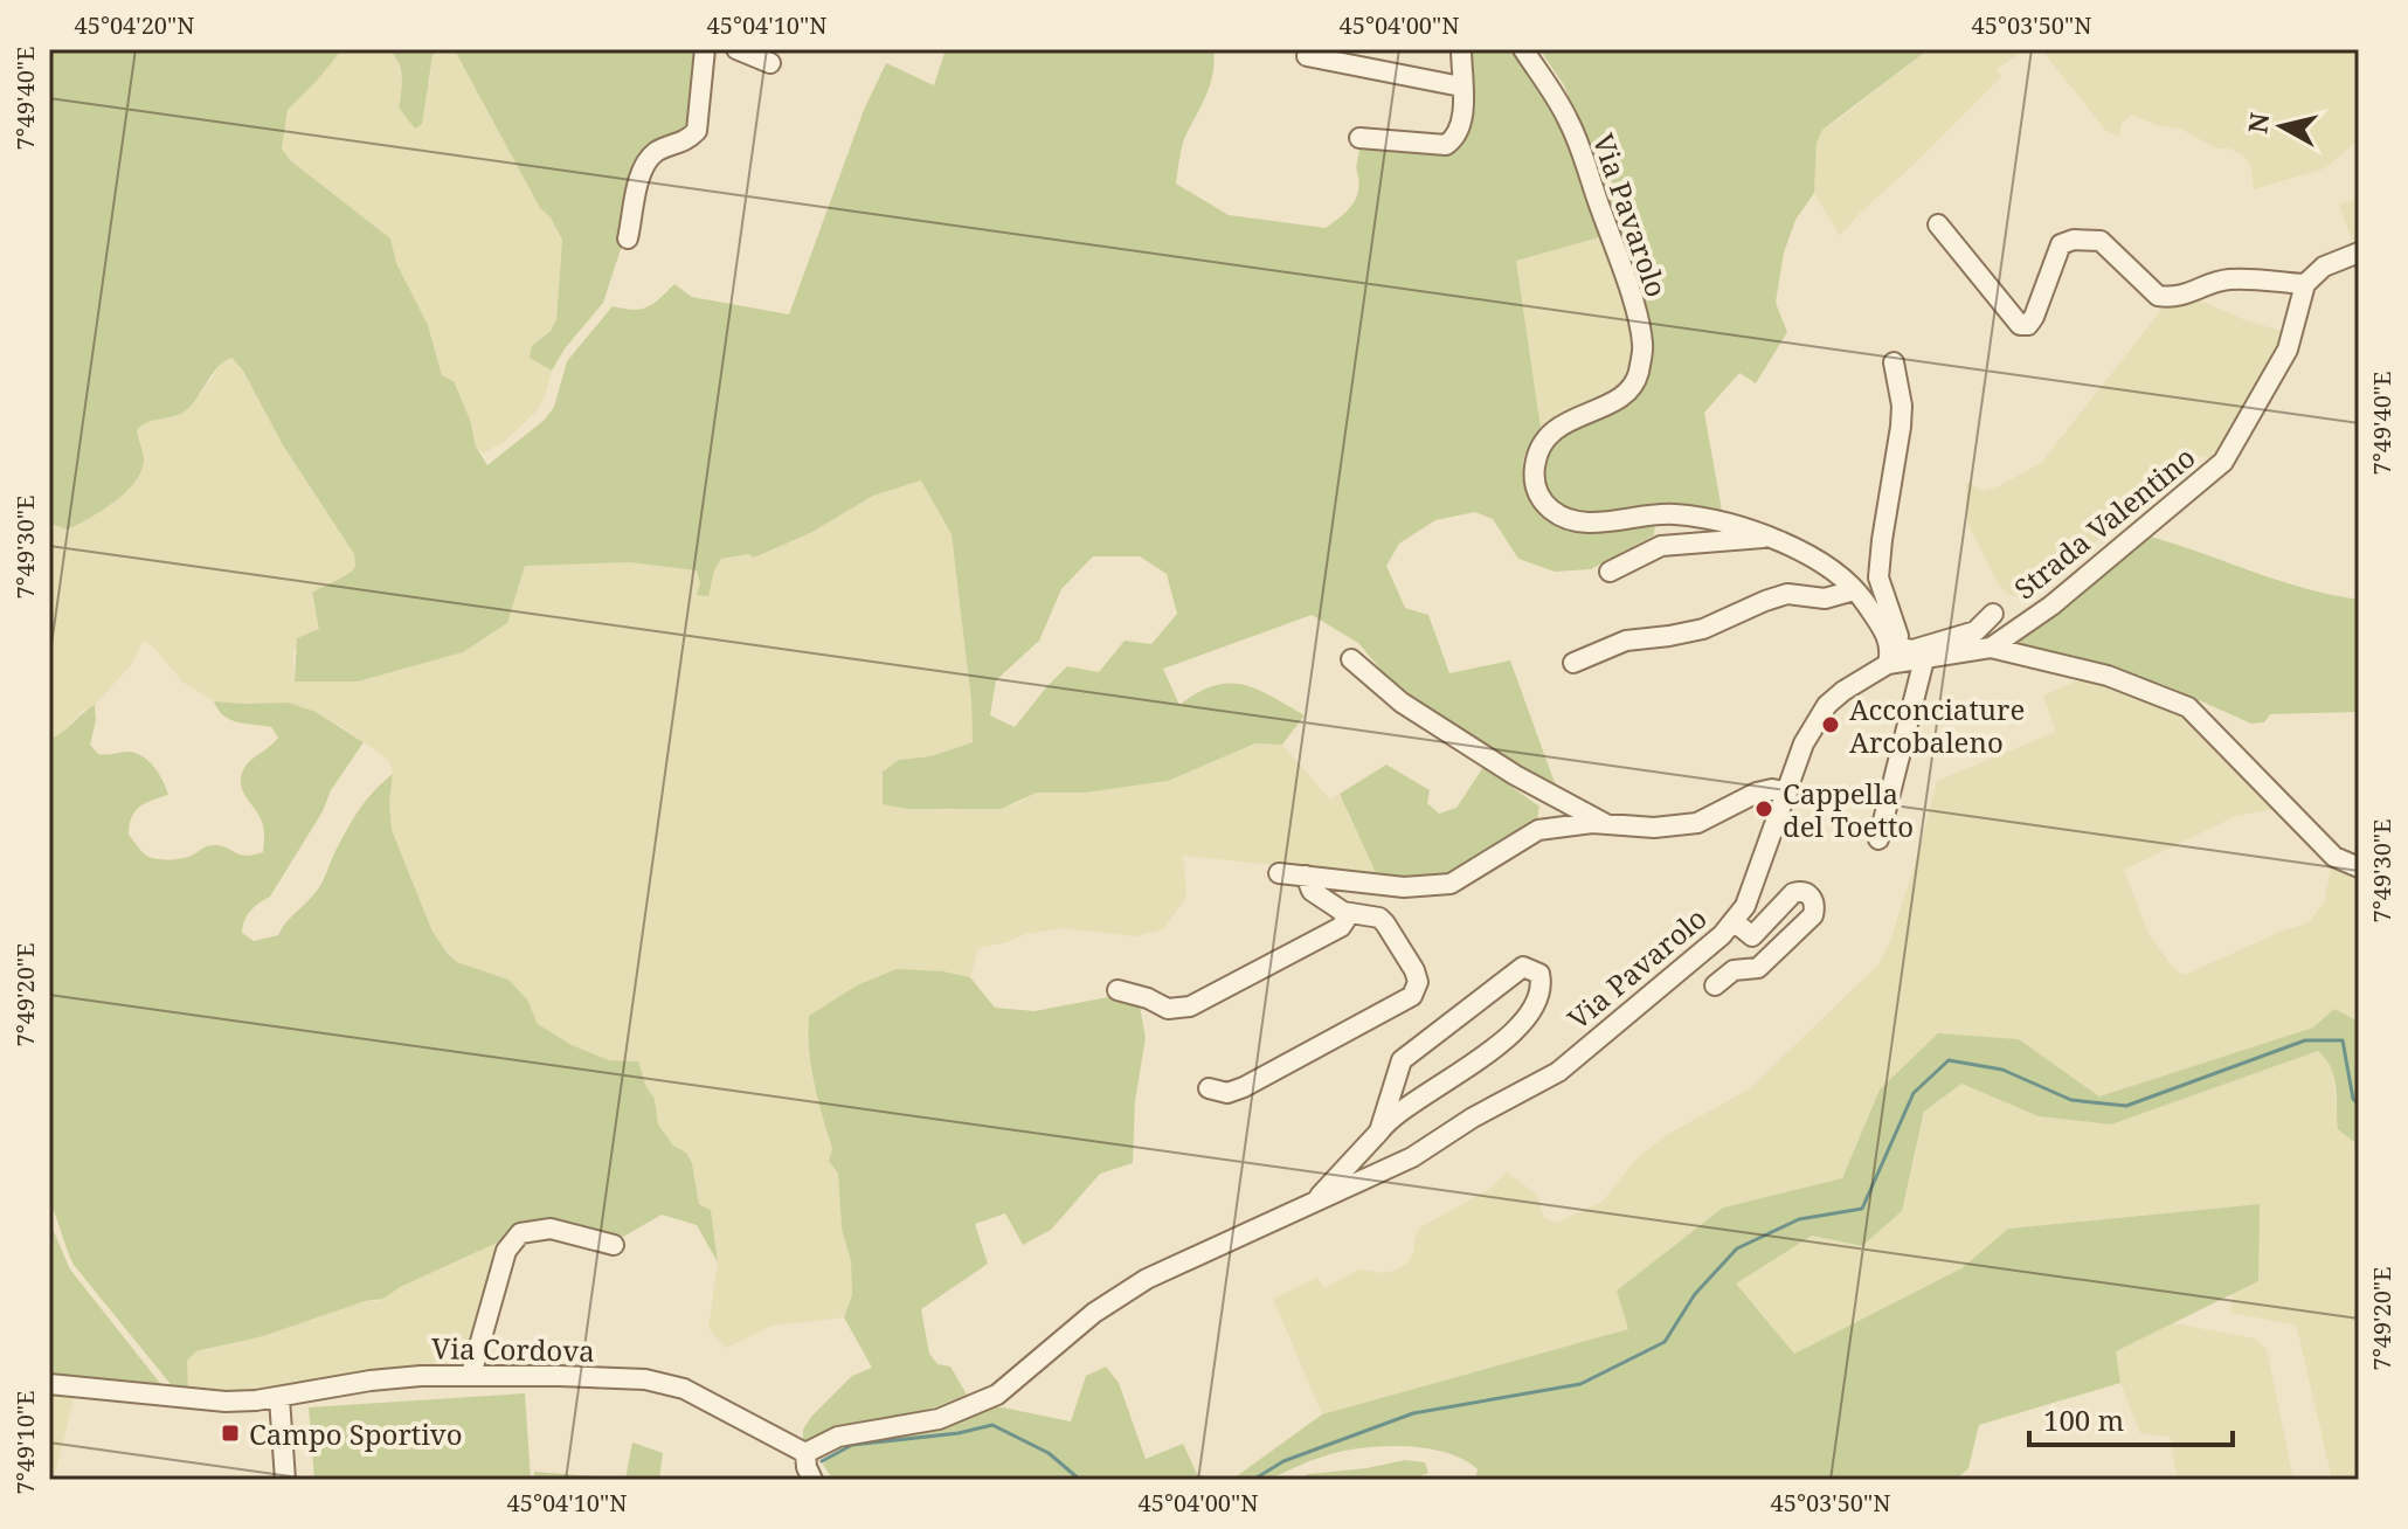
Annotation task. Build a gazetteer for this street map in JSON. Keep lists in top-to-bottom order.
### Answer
{
  "streets": {
    "street": ["Via Pavarolo", "Strada Valentino", "Via Cordova"]
  },
  "crossings": [
    ["Via Pavarolo", "Via Cordova"]
  ],
  "places": {
    "other": ["Acconciature Arcobaleno", "Cappella del Toetto"],
    "transit": ["Campo Sportivo"]
  },
  "scale_bar": "100 m",
  "north": "left",
  "coordinates": [
    "45°04'20\"N",
    "45°04'10\"N",
    "45°04'00\"N",
    "45°03'50\"N",
    "7°49'40\"E",
    "7°49'30\"E",
    "7°49'20\"E",
    "7°49'10\"E"
  ]
}
